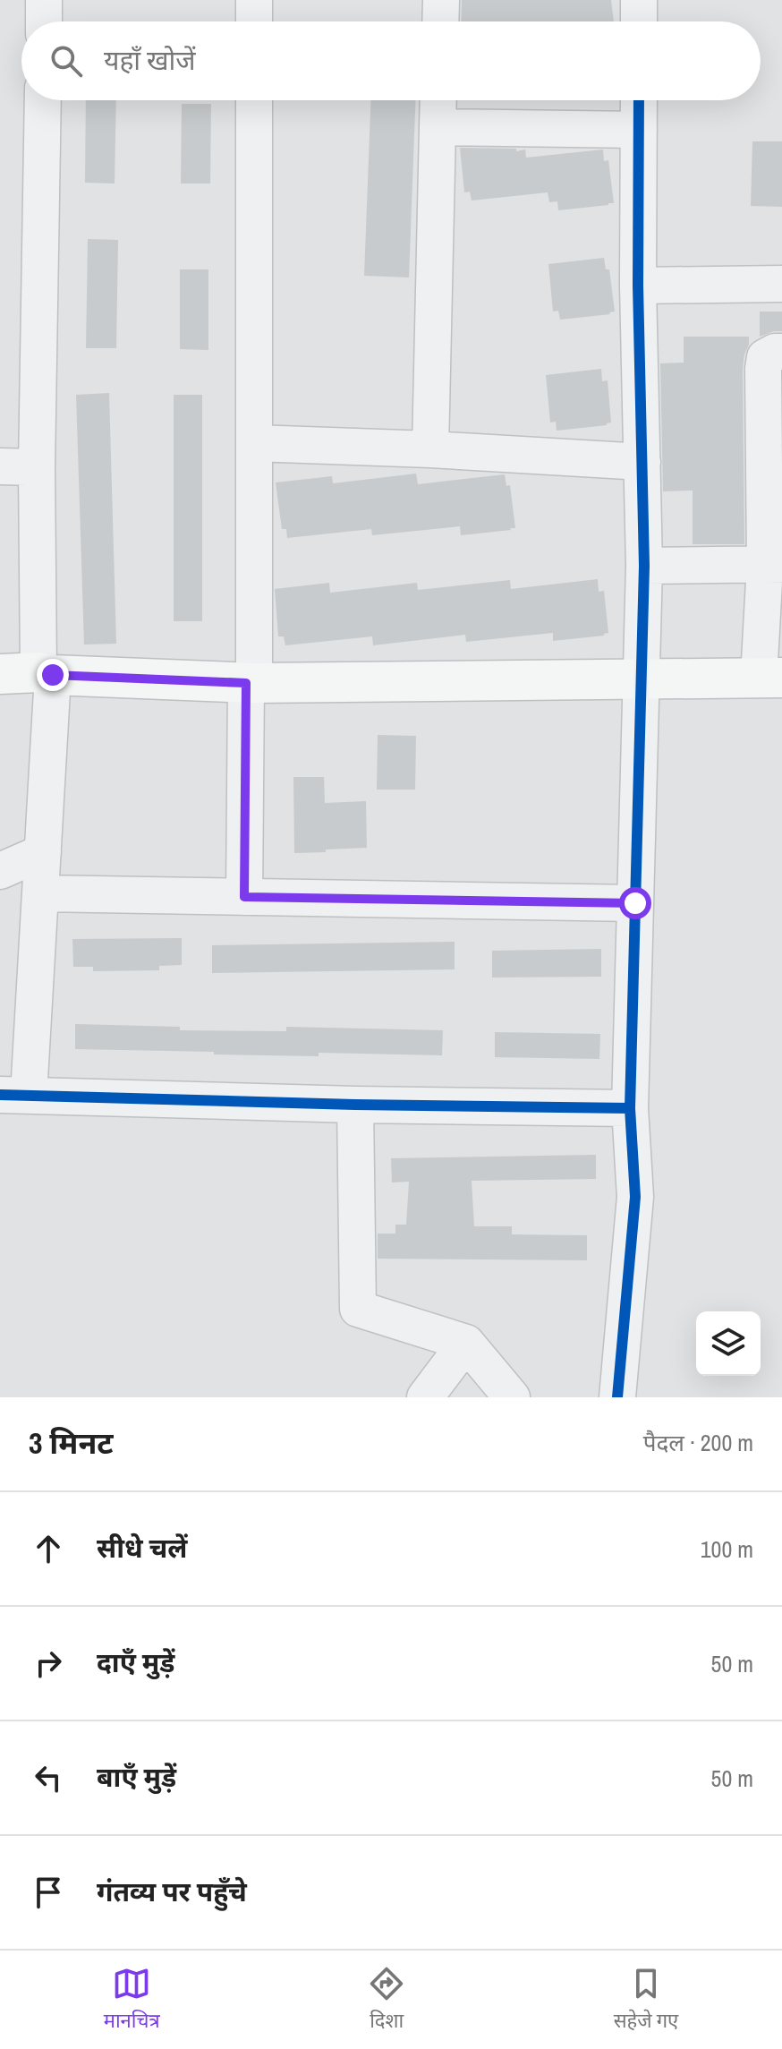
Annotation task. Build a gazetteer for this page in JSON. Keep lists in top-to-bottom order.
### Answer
{
  "page": {
    "search": "यहाँ खोजें",
    "heading": ["3 मिनट", "पैदल · 200 m"],
    "list": [
      ["सीधे चलें", "100 m"],
      ["दाएँ मुड़ें", "50 m"],
      ["बाएँ मुड़ें", "50 m"],
      "गंतव्य पर पहुँचे"
    ],
    "nav": ["मानचित्र", "दिशा", "सहेजे गए"]
  }
}
